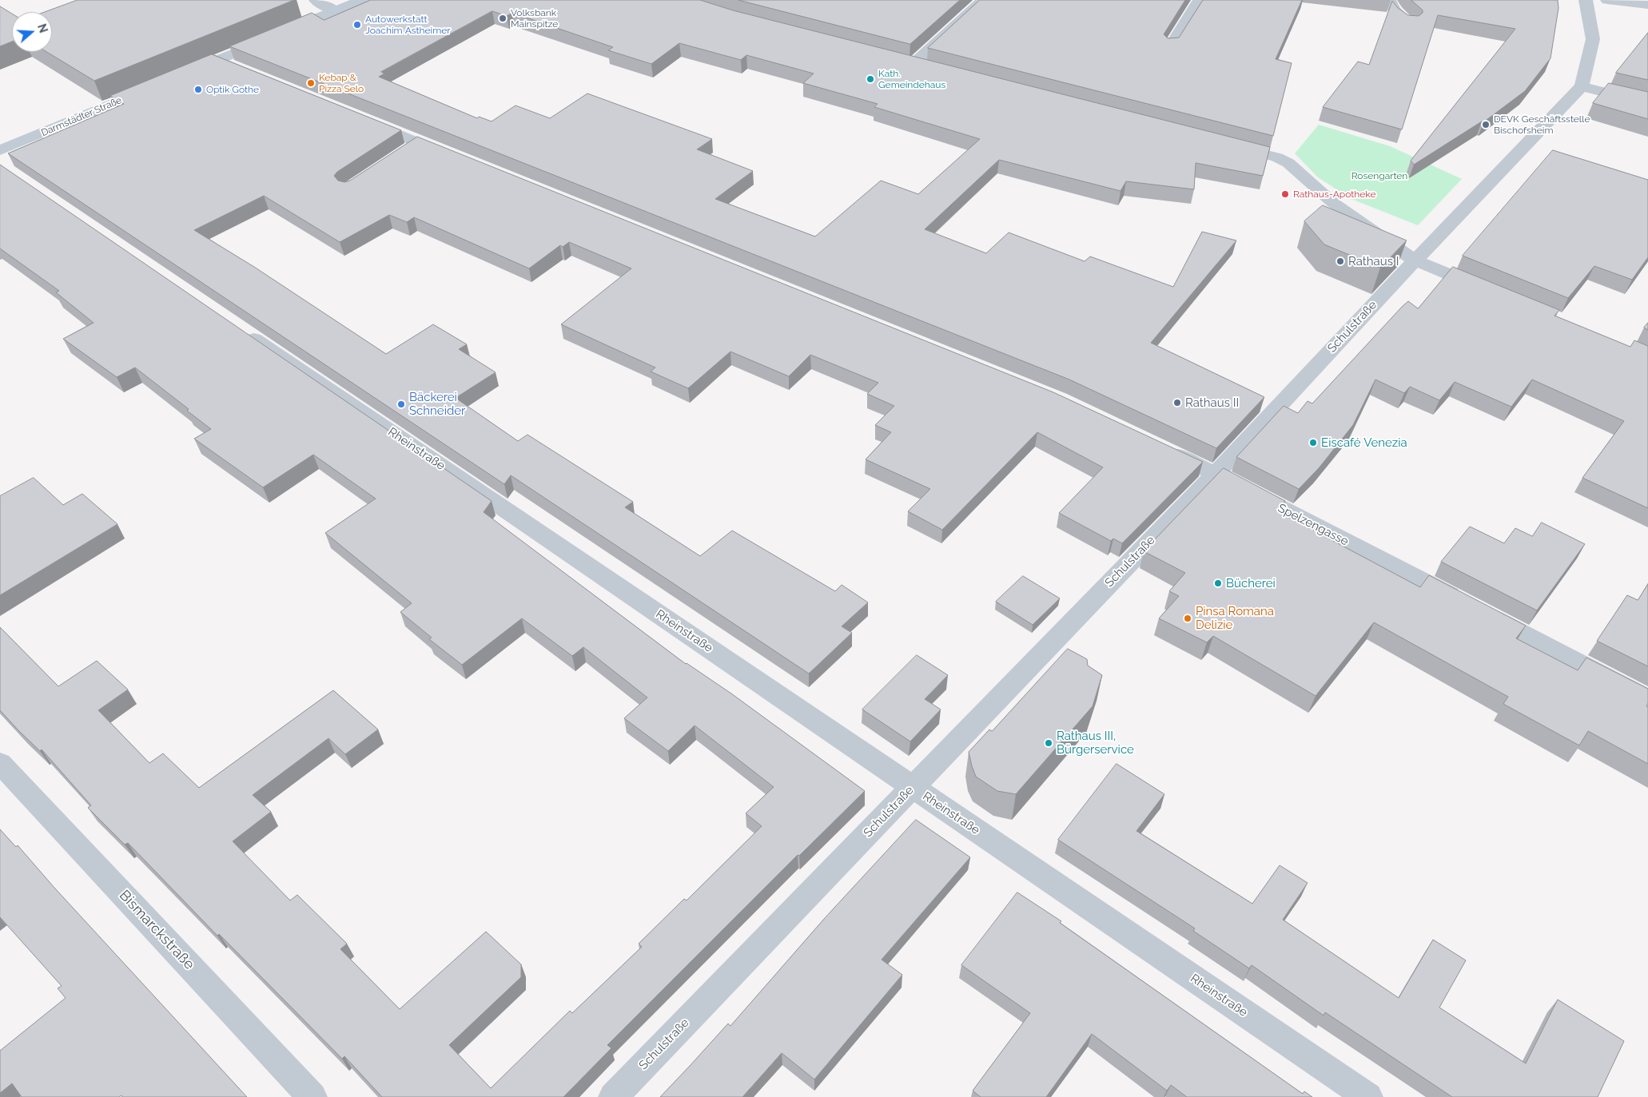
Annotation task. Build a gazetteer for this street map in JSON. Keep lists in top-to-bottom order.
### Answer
{
  "streets": {
    "main road": ["Darmstädter Straße"],
    "street": [
      "Schulstraße",
      "Rheinstraße",
      "Spelzengasse",
      "Bismarckstraße"
    ]
  },
  "crossings": [
    ["Schulstraße", "Rheinstraße"],
    ["Schulstraße", "Spelzengasse"]
  ],
  "parks": ["Rosengarten"],
  "places": [
    "Volksbank Mainspitze",
    "Autowerkstatt Joachim Astheimer",
    "Kath. Gemeindehaus",
    "Kebap & Pizza Selo",
    "Optik Gothe",
    "DEVK Geschäftsstelle Bischofsheim",
    "Rathaus-Apotheke",
    "Rathaus I",
    "Rathaus II",
    "Bäckerei Schneider",
    "Eiscafé Venezia",
    "Bücherei",
    "Pinsa Romana Delizie",
    "Rathaus III, Bürgerservice"
  ],
  "north": "right"
}
